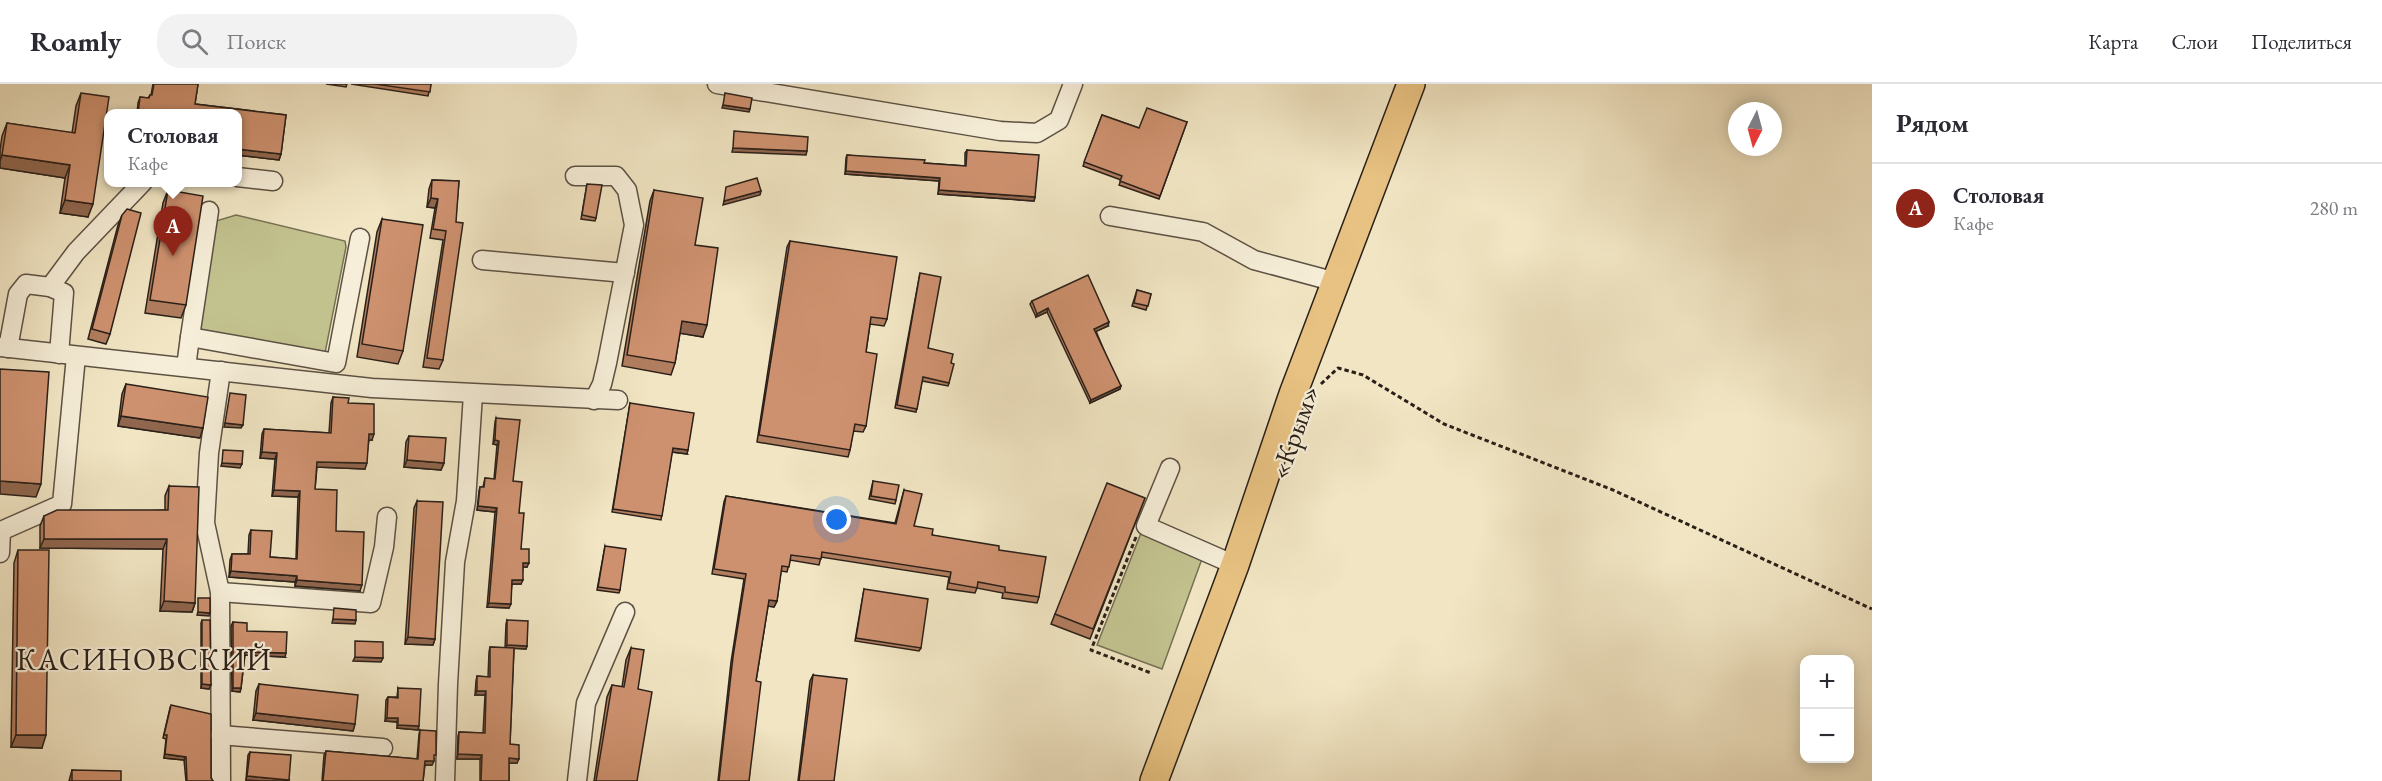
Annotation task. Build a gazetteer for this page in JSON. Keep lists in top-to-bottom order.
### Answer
{
  "streets": {
    "highway": ["«Крым»"]
  },
  "districts": ["КАСИНОВСКИЙ"],
  "north": "bottom",
  "page": {
    "header": "Roamly",
    "search": "Поиск",
    "nav": ["Карта", "Слои", "Поделиться"],
    "heading": "Рядом",
    "popup": ["Столовая", "Кафе"],
    "list": [
      {
        "mark": "A",
        "name": "Столовая",
        "note": "Кафе",
        "value": "280 m"
      }
    ],
    "pins": "A",
    "map_buttons": ["+", "−"]
  }
}
